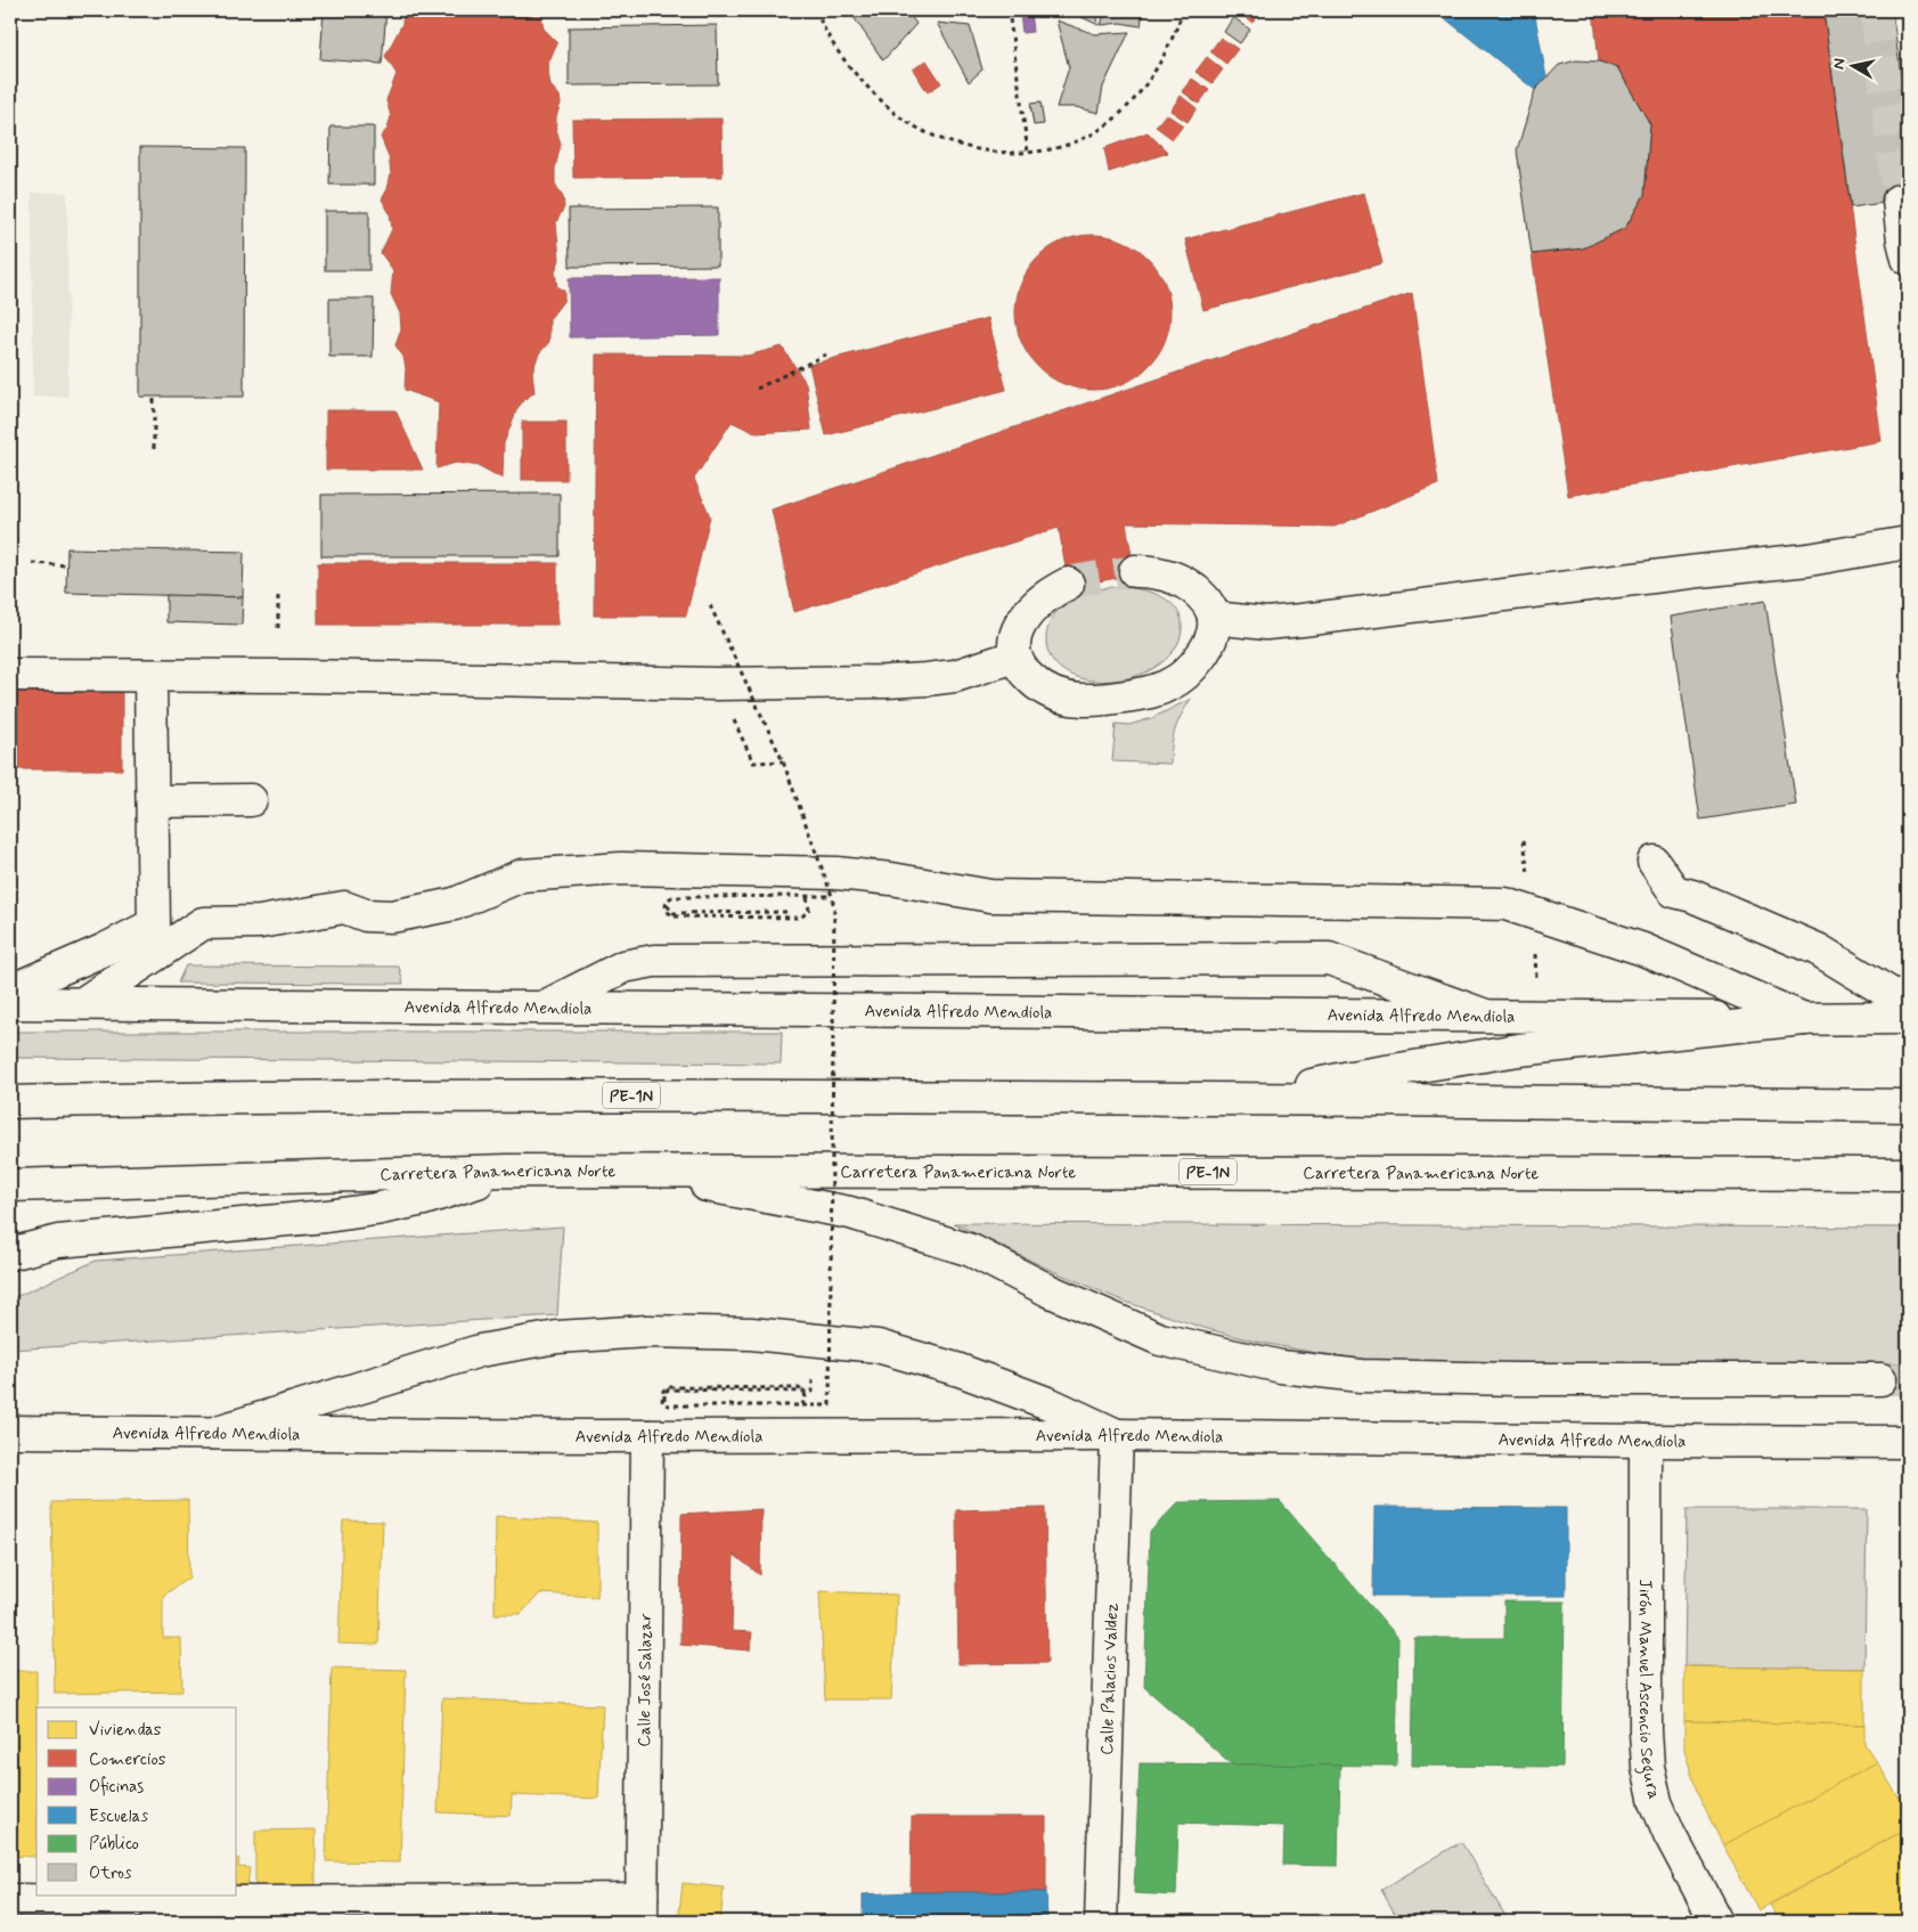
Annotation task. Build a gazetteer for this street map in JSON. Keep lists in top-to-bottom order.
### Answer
{
  "streets": {
    "main road": [
      "Avenida Alfredo Mendiola",
      "PE-1N",
      "Carretera Panamericana Norte",
      "Calle José Salazar",
      "Calle Palacios Valdez",
      "Jirón Manuel Ascencio Segura"
    ]
  },
  "crossings": [
    ["Avenida Alfredo Mendiola", "Calle José Salazar"],
    ["Avenida Alfredo Mendiola", "Calle Palacios Valdez"],
    ["Avenida Alfredo Mendiola", "Jirón Manuel Ascencio Segura"]
  ],
  "legend": [
    "Viviendas",
    "Comercios",
    "Oficinas",
    "Escuelas",
    "Público",
    "Otros"
  ],
  "north": "left"
}
